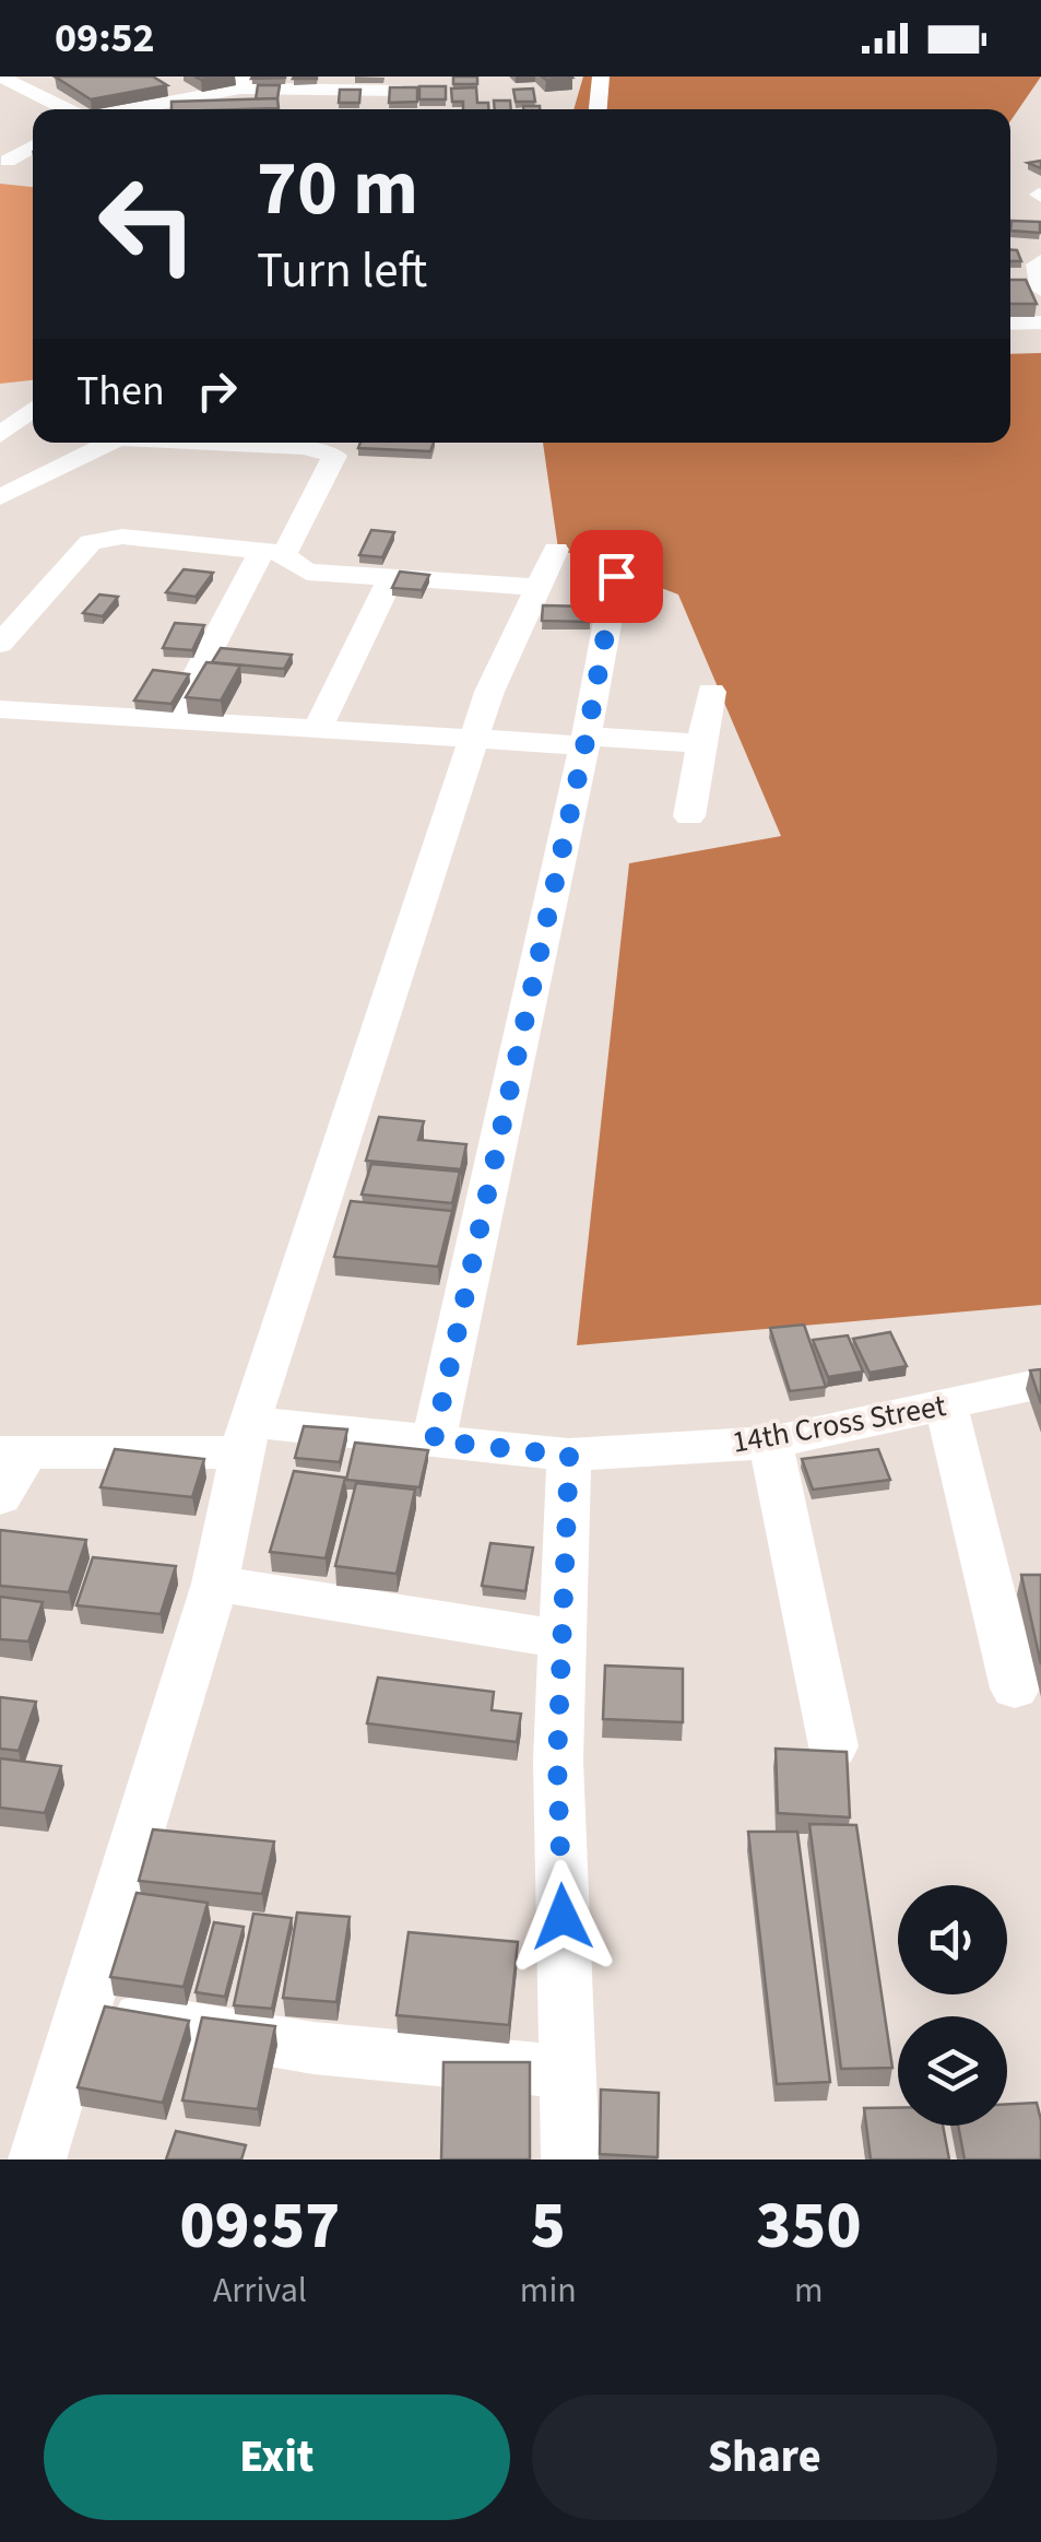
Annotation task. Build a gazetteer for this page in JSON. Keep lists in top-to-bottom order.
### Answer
{
  "streets": {
    "street": ["14th Cross Street"]
  },
  "page": {
    "status": "09:52",
    "turn": ["70 m", "Turn left"],
    "then": "Then",
    "eta": [
      "09:57",
      "Arrival",
      "5",
      "min",
      "350",
      "m"
    ],
    "buttons": ["Exit", "Share"]
  }
}
